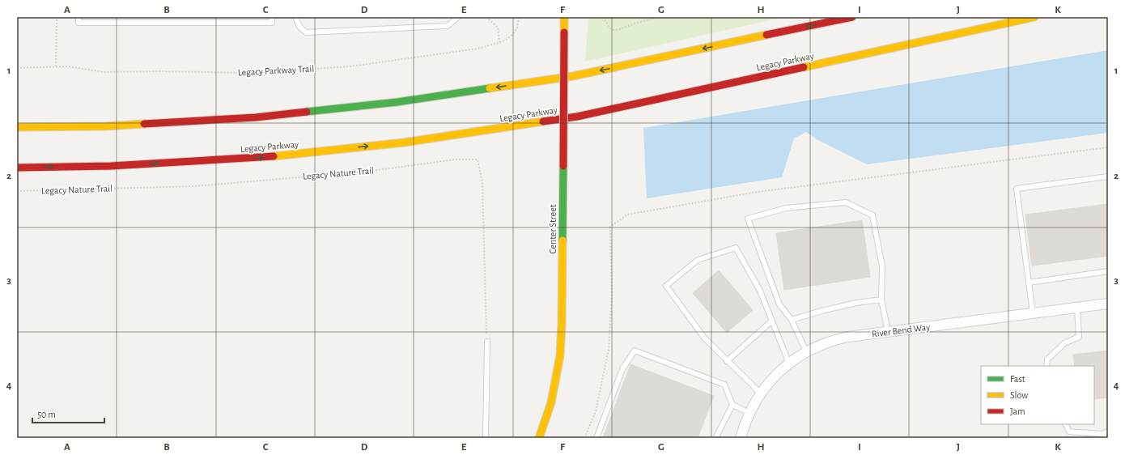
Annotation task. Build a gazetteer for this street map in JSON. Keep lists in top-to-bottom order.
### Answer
{
  "streets": {
    "main road": ["Legacy Parkway", "Center Street"],
    "street": ["River Bend Way"],
    "path": ["Legacy Parkway Trail", "Legacy Nature Trail"]
  },
  "legend": ["Fast", "Slow", "Jam"],
  "scale_bar": "50 m",
  "grid": {
    "columns": [
      "A",
      "B",
      "C",
      "D",
      "E",
      "F",
      "G",
      "H",
      "I",
      "J",
      "K"
    ],
    "rows": [
      "1",
      "2",
      "3",
      "4"
    ]
  }
}
